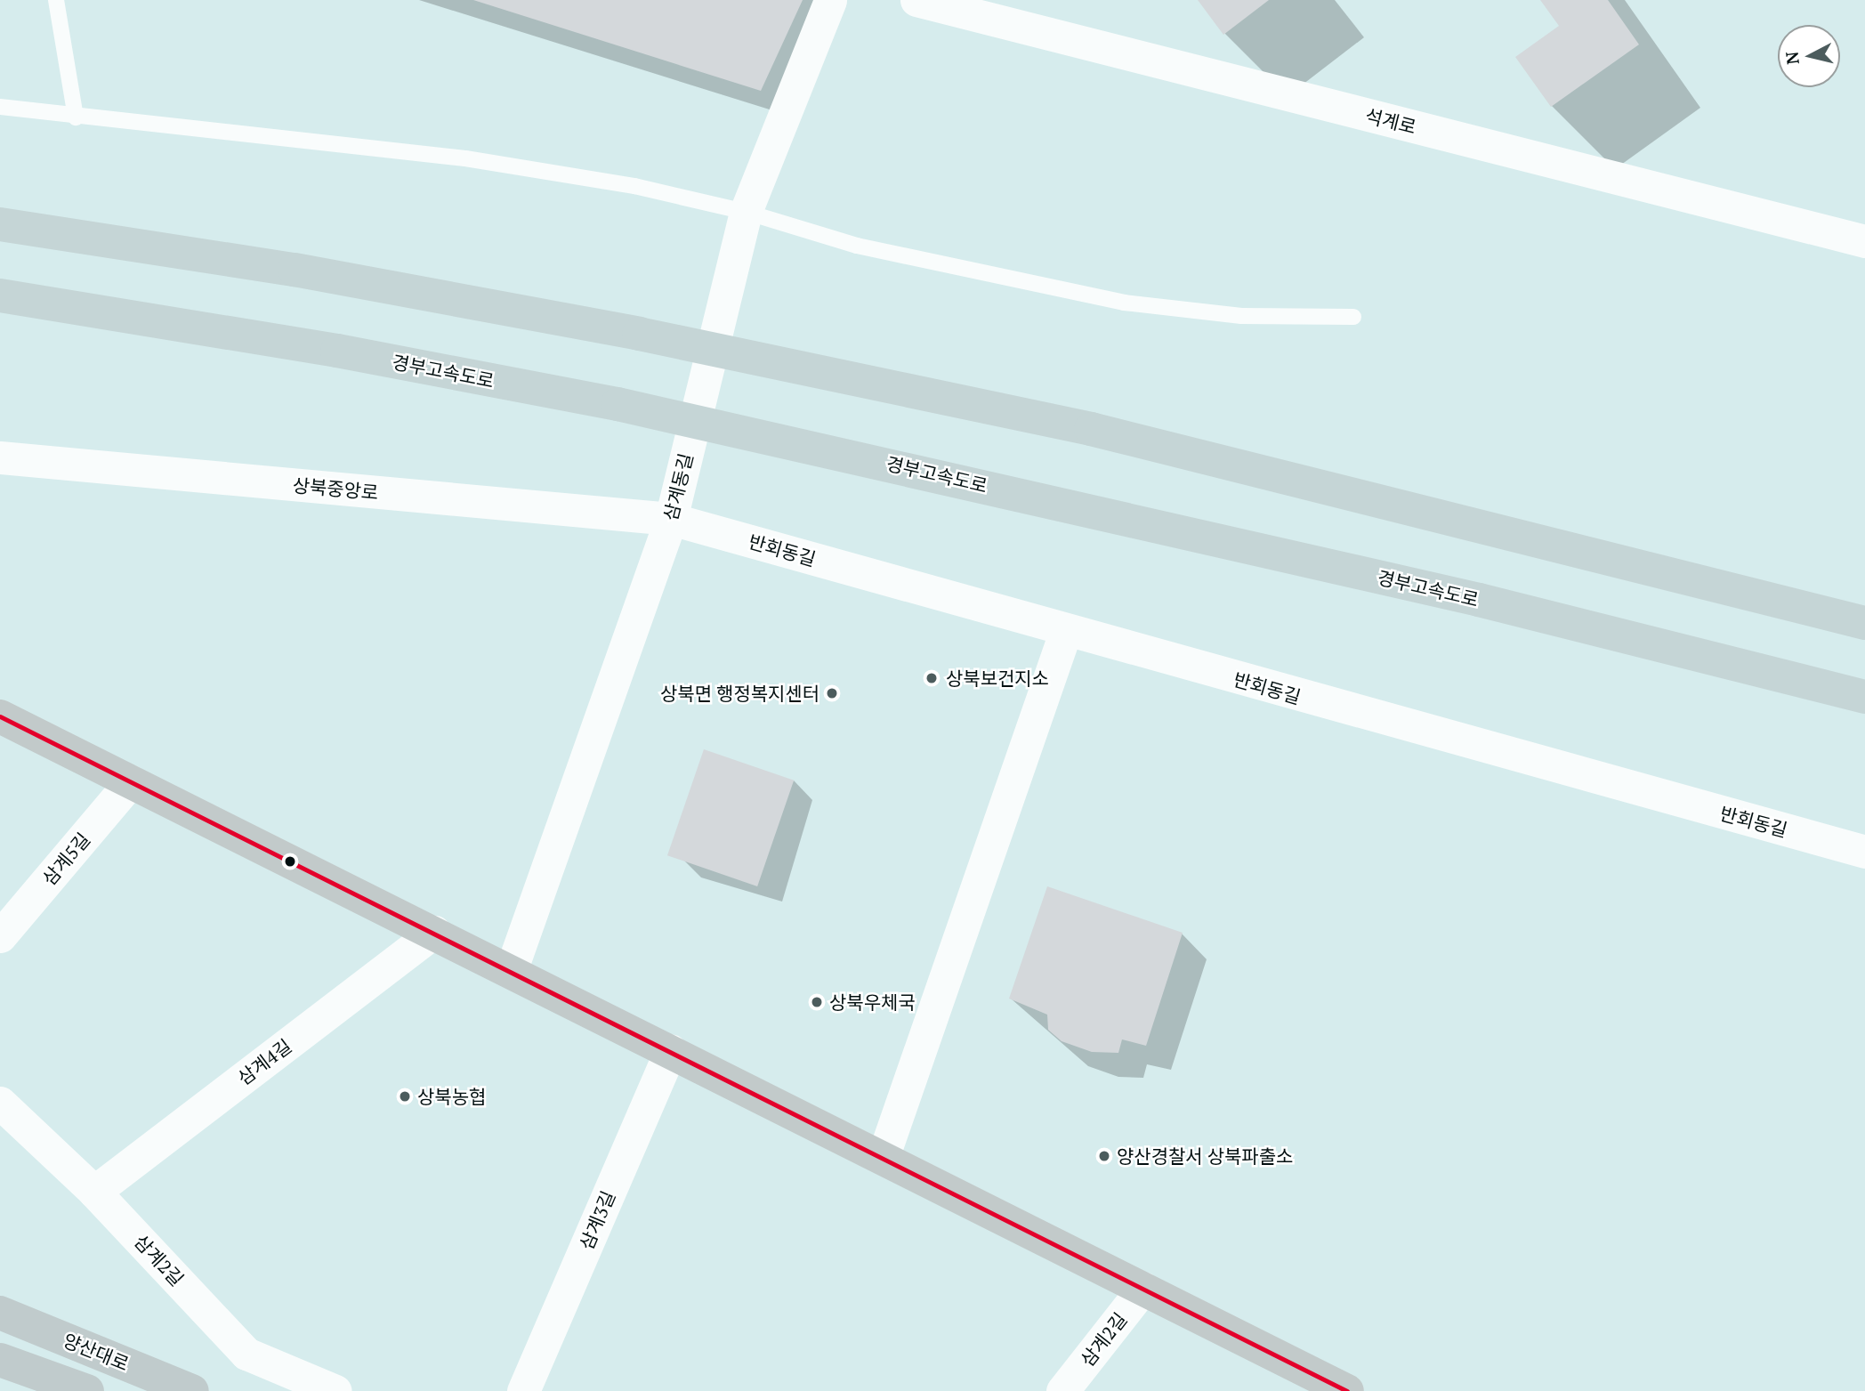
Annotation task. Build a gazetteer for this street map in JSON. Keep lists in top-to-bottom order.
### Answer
{
  "streets": {
    "highway": ["경부고속도로"],
    "main road": ["양산대로"],
    "street": [
      "석계로",
      "삼계동길",
      "상북중앙로",
      "반회동길",
      "삼계5길",
      "삼계4길",
      "삼계3길",
      "삼계2길"
    ]
  },
  "crossings": [
    ["삼계동길", "상북중앙로"],
    ["삼계동길", "반회동길"],
    ["상북중앙로", "반회동길"],
    ["삼계4길", "삼계2길"]
  ],
  "places": [
    "상북보건지소",
    "상북면 행정복지센터",
    "상북우체국",
    "상북농협",
    "양산경찰서 상북파출소"
  ],
  "north": "left"
}
